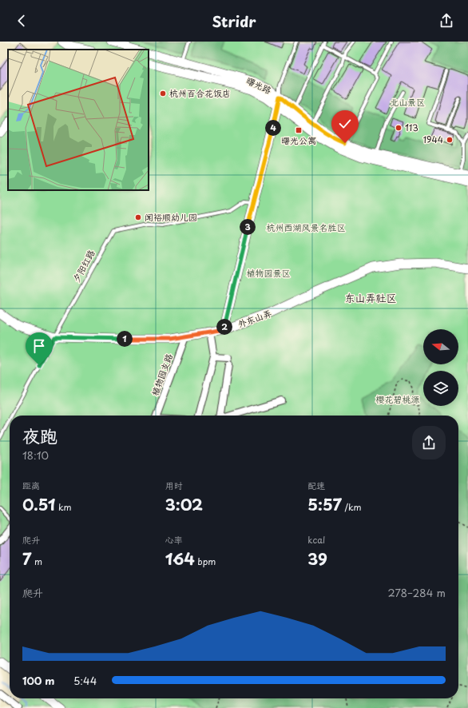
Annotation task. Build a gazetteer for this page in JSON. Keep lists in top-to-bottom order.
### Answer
{
  "streets": {
    "main road": ["曙光路", "外东山弄"],
    "street": ["植物园支路"],
    "lane": ["夕阳红路"]
  },
  "crossings": [
    ["夕阳红路", "外东山弄"],
    ["外东山弄", "植物园支路"]
  ],
  "districts": ["东山弄社区"],
  "parks": [
    "北山景区",
    "杭州西湖风景名胜区",
    "植物园景区",
    "樱花碧桃源"
  ],
  "places": {
    "other": [
      "杭州百合花饭店",
      "113",
      "1944",
      "闻裕顺幼儿园"
    ],
    "transit": ["曙光公寓"]
  },
  "north": "left",
  "page": {
    "header": "Stridr",
    "pins": [
      "4",
      "3",
      "2",
      "1"
    ],
    "heading": ["夜跑", "18:10"],
    "stats": [
      ["距离", "0.51 km"],
      ["用时", "3:02"],
      ["配速", "5:57 /km"],
      ["爬升", "7 m"],
      ["心率", "164 bpm"],
      ["kcal", "39"]
    ],
    "chart": ["爬升", "278–284 m"],
    "list": [
      {
        "name": "100 m",
        "note": "5:44"
      }
    ]
  }
}
